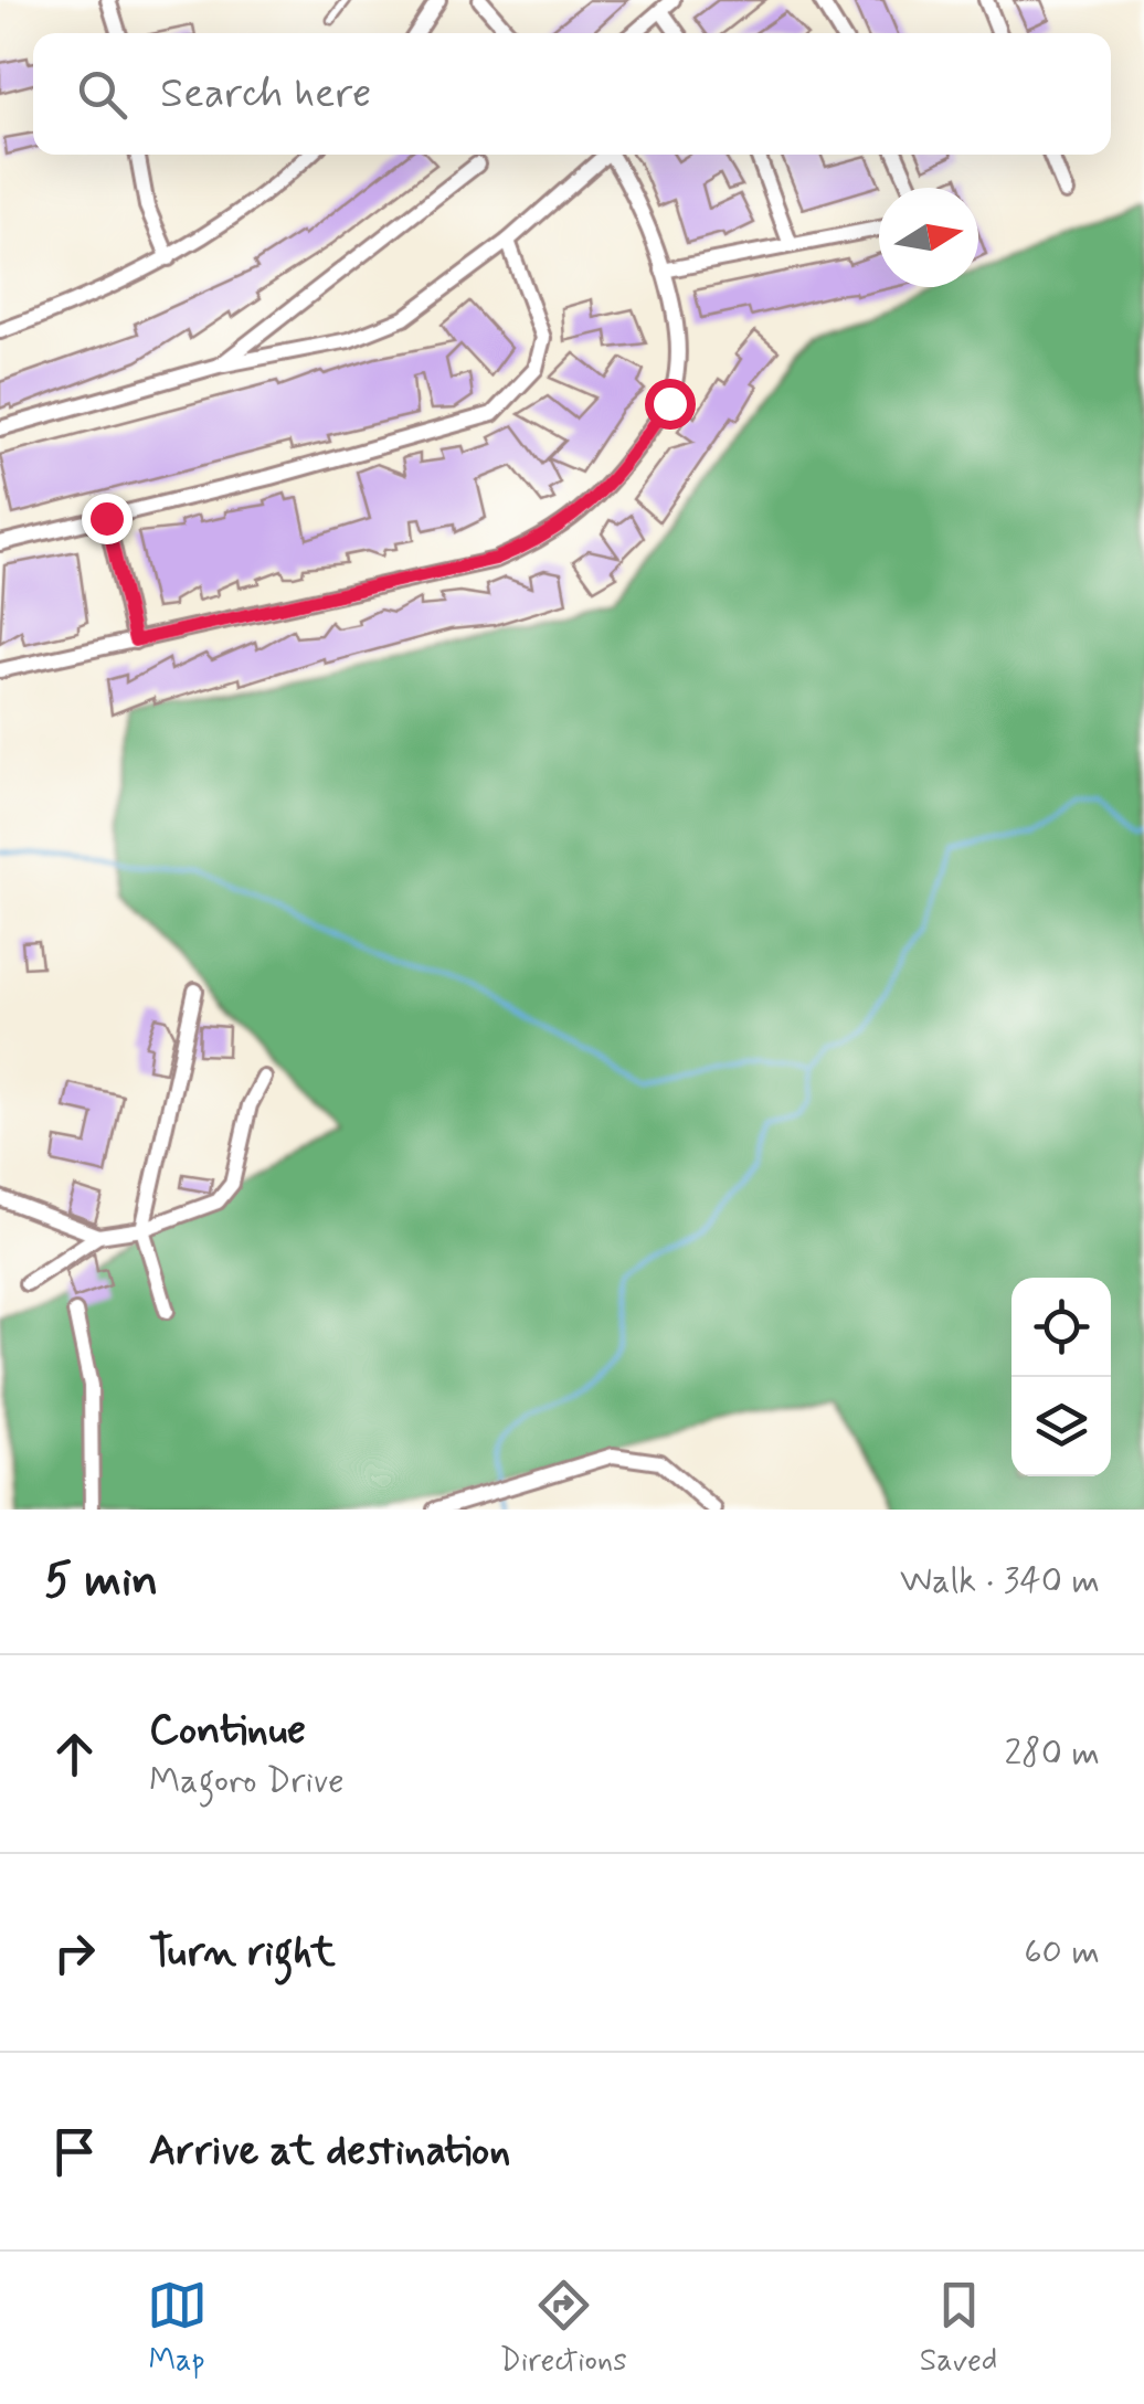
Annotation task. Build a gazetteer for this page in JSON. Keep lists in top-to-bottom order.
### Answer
{
  "north": "right",
  "page": {
    "search": "Search here",
    "heading": ["5 min", "Walk · 340 m"],
    "list": [
      ["Continue", "Magoro Drive", "280 m"],
      ["Turn right", "60 m"],
      "Arrive at destination"
    ],
    "nav": ["Map", "Directions", "Saved"]
  }
}
